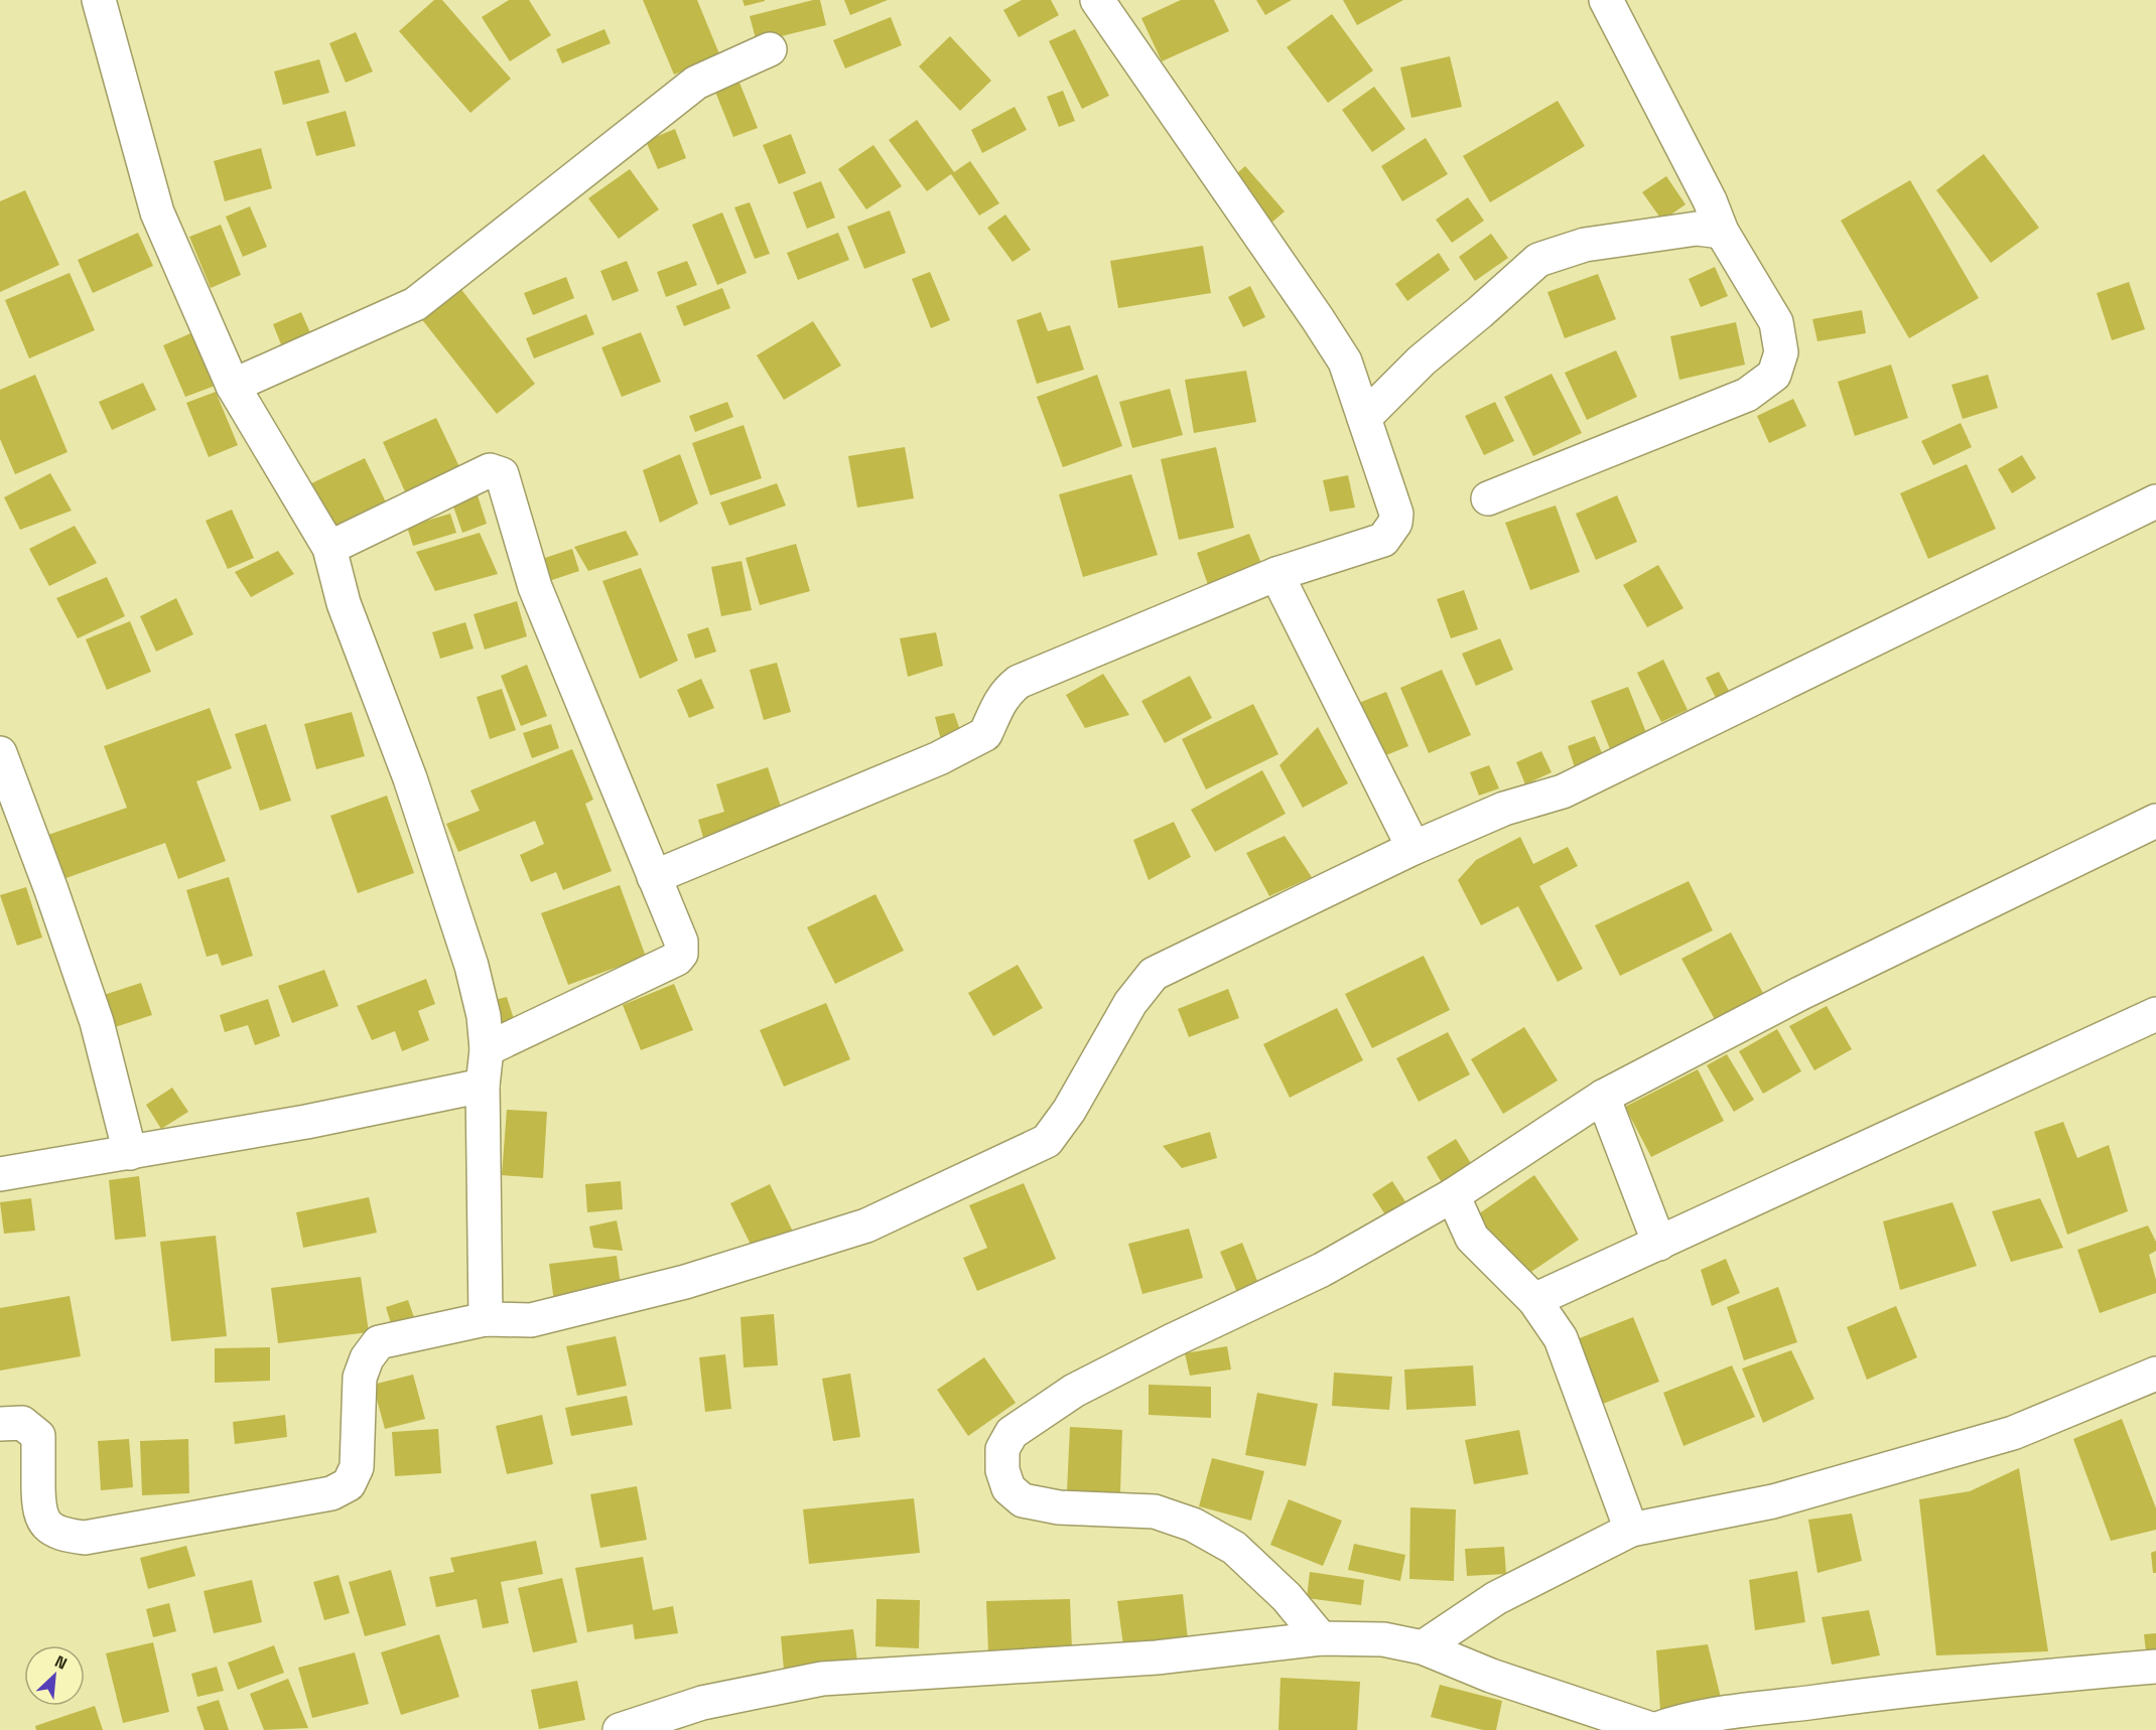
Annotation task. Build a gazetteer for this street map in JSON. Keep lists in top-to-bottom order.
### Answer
{
  "north": "top right"
}
